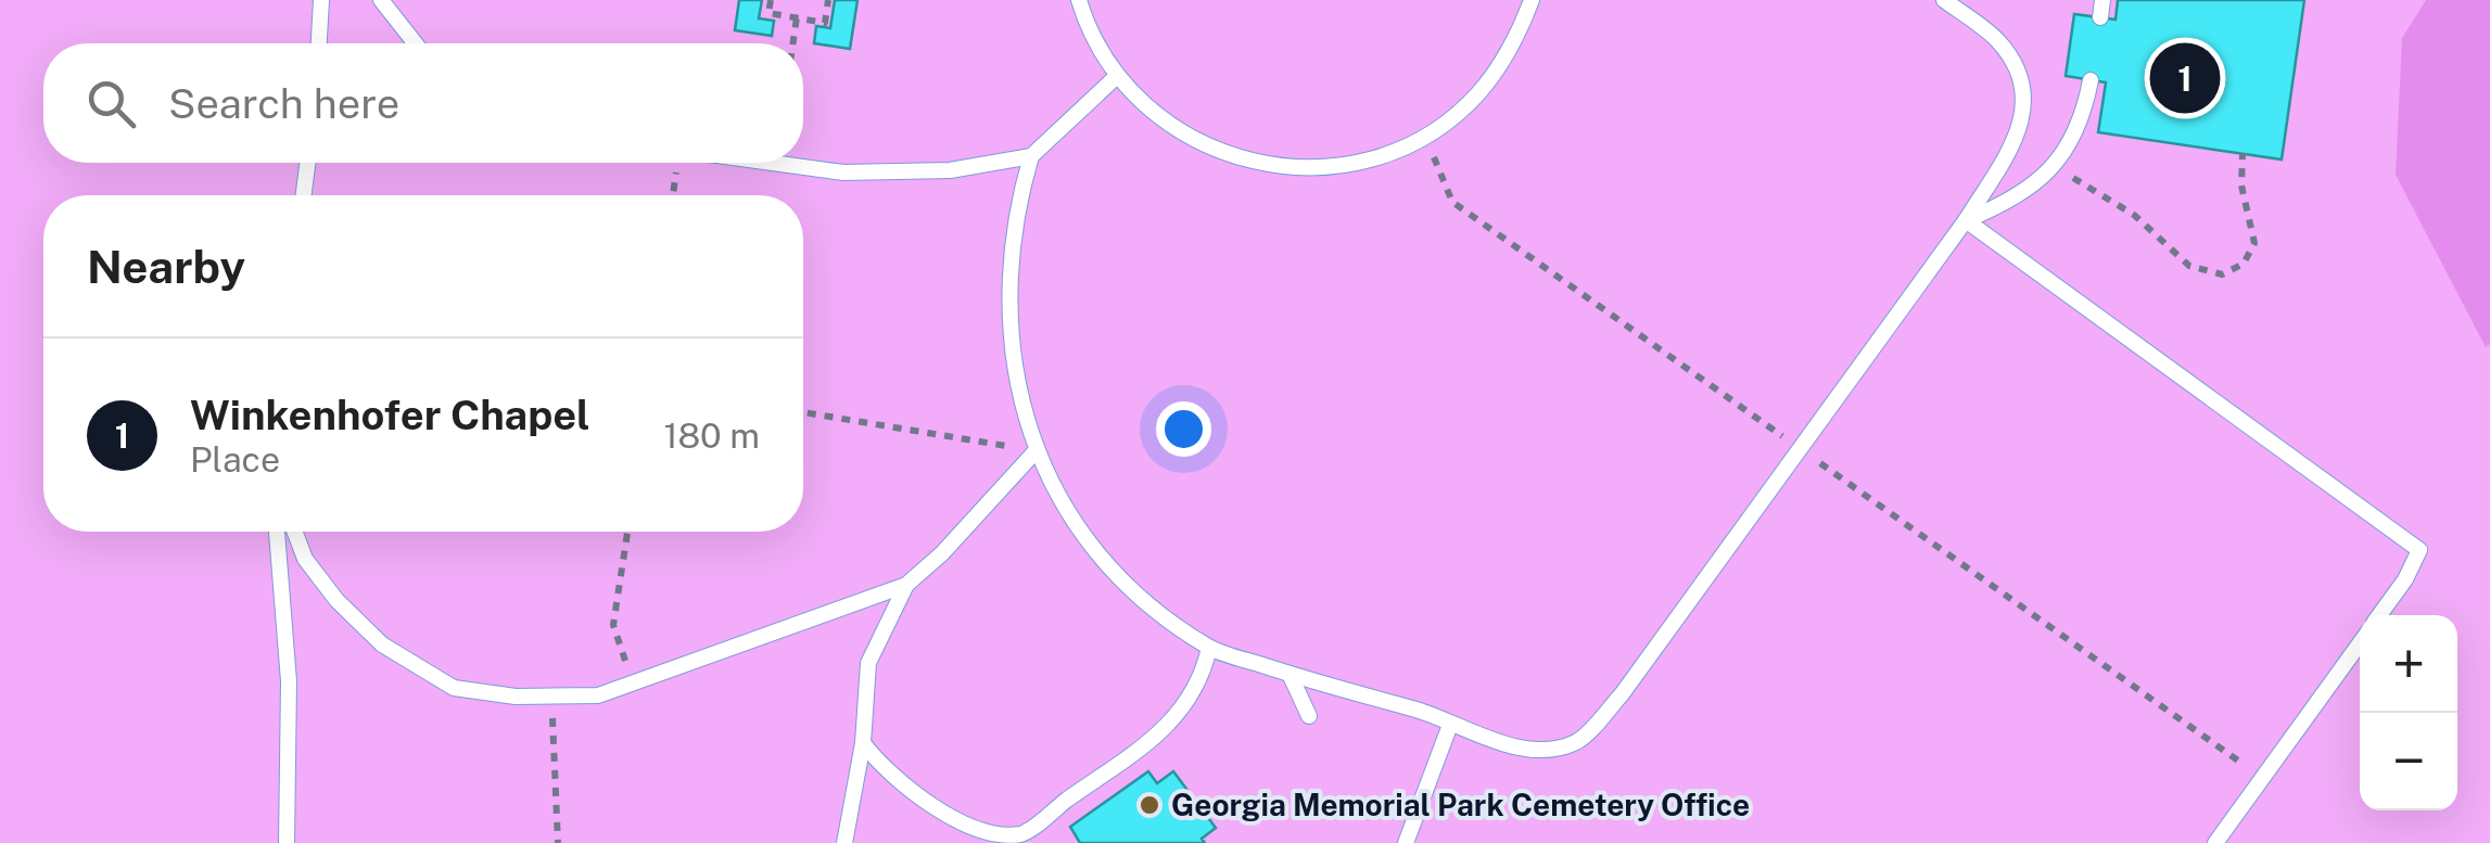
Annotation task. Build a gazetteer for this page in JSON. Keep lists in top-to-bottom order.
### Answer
{
  "places": ["Georgia Memorial Park Cemetery Office"],
  "page": {
    "pins": "1",
    "search": "Search here",
    "heading": "Nearby",
    "list": [
      {
        "mark": "1",
        "name": "Winkenhofer Chapel",
        "note": "Place",
        "value": "180 m"
      }
    ],
    "map_buttons": ["+", "−"]
  }
}
